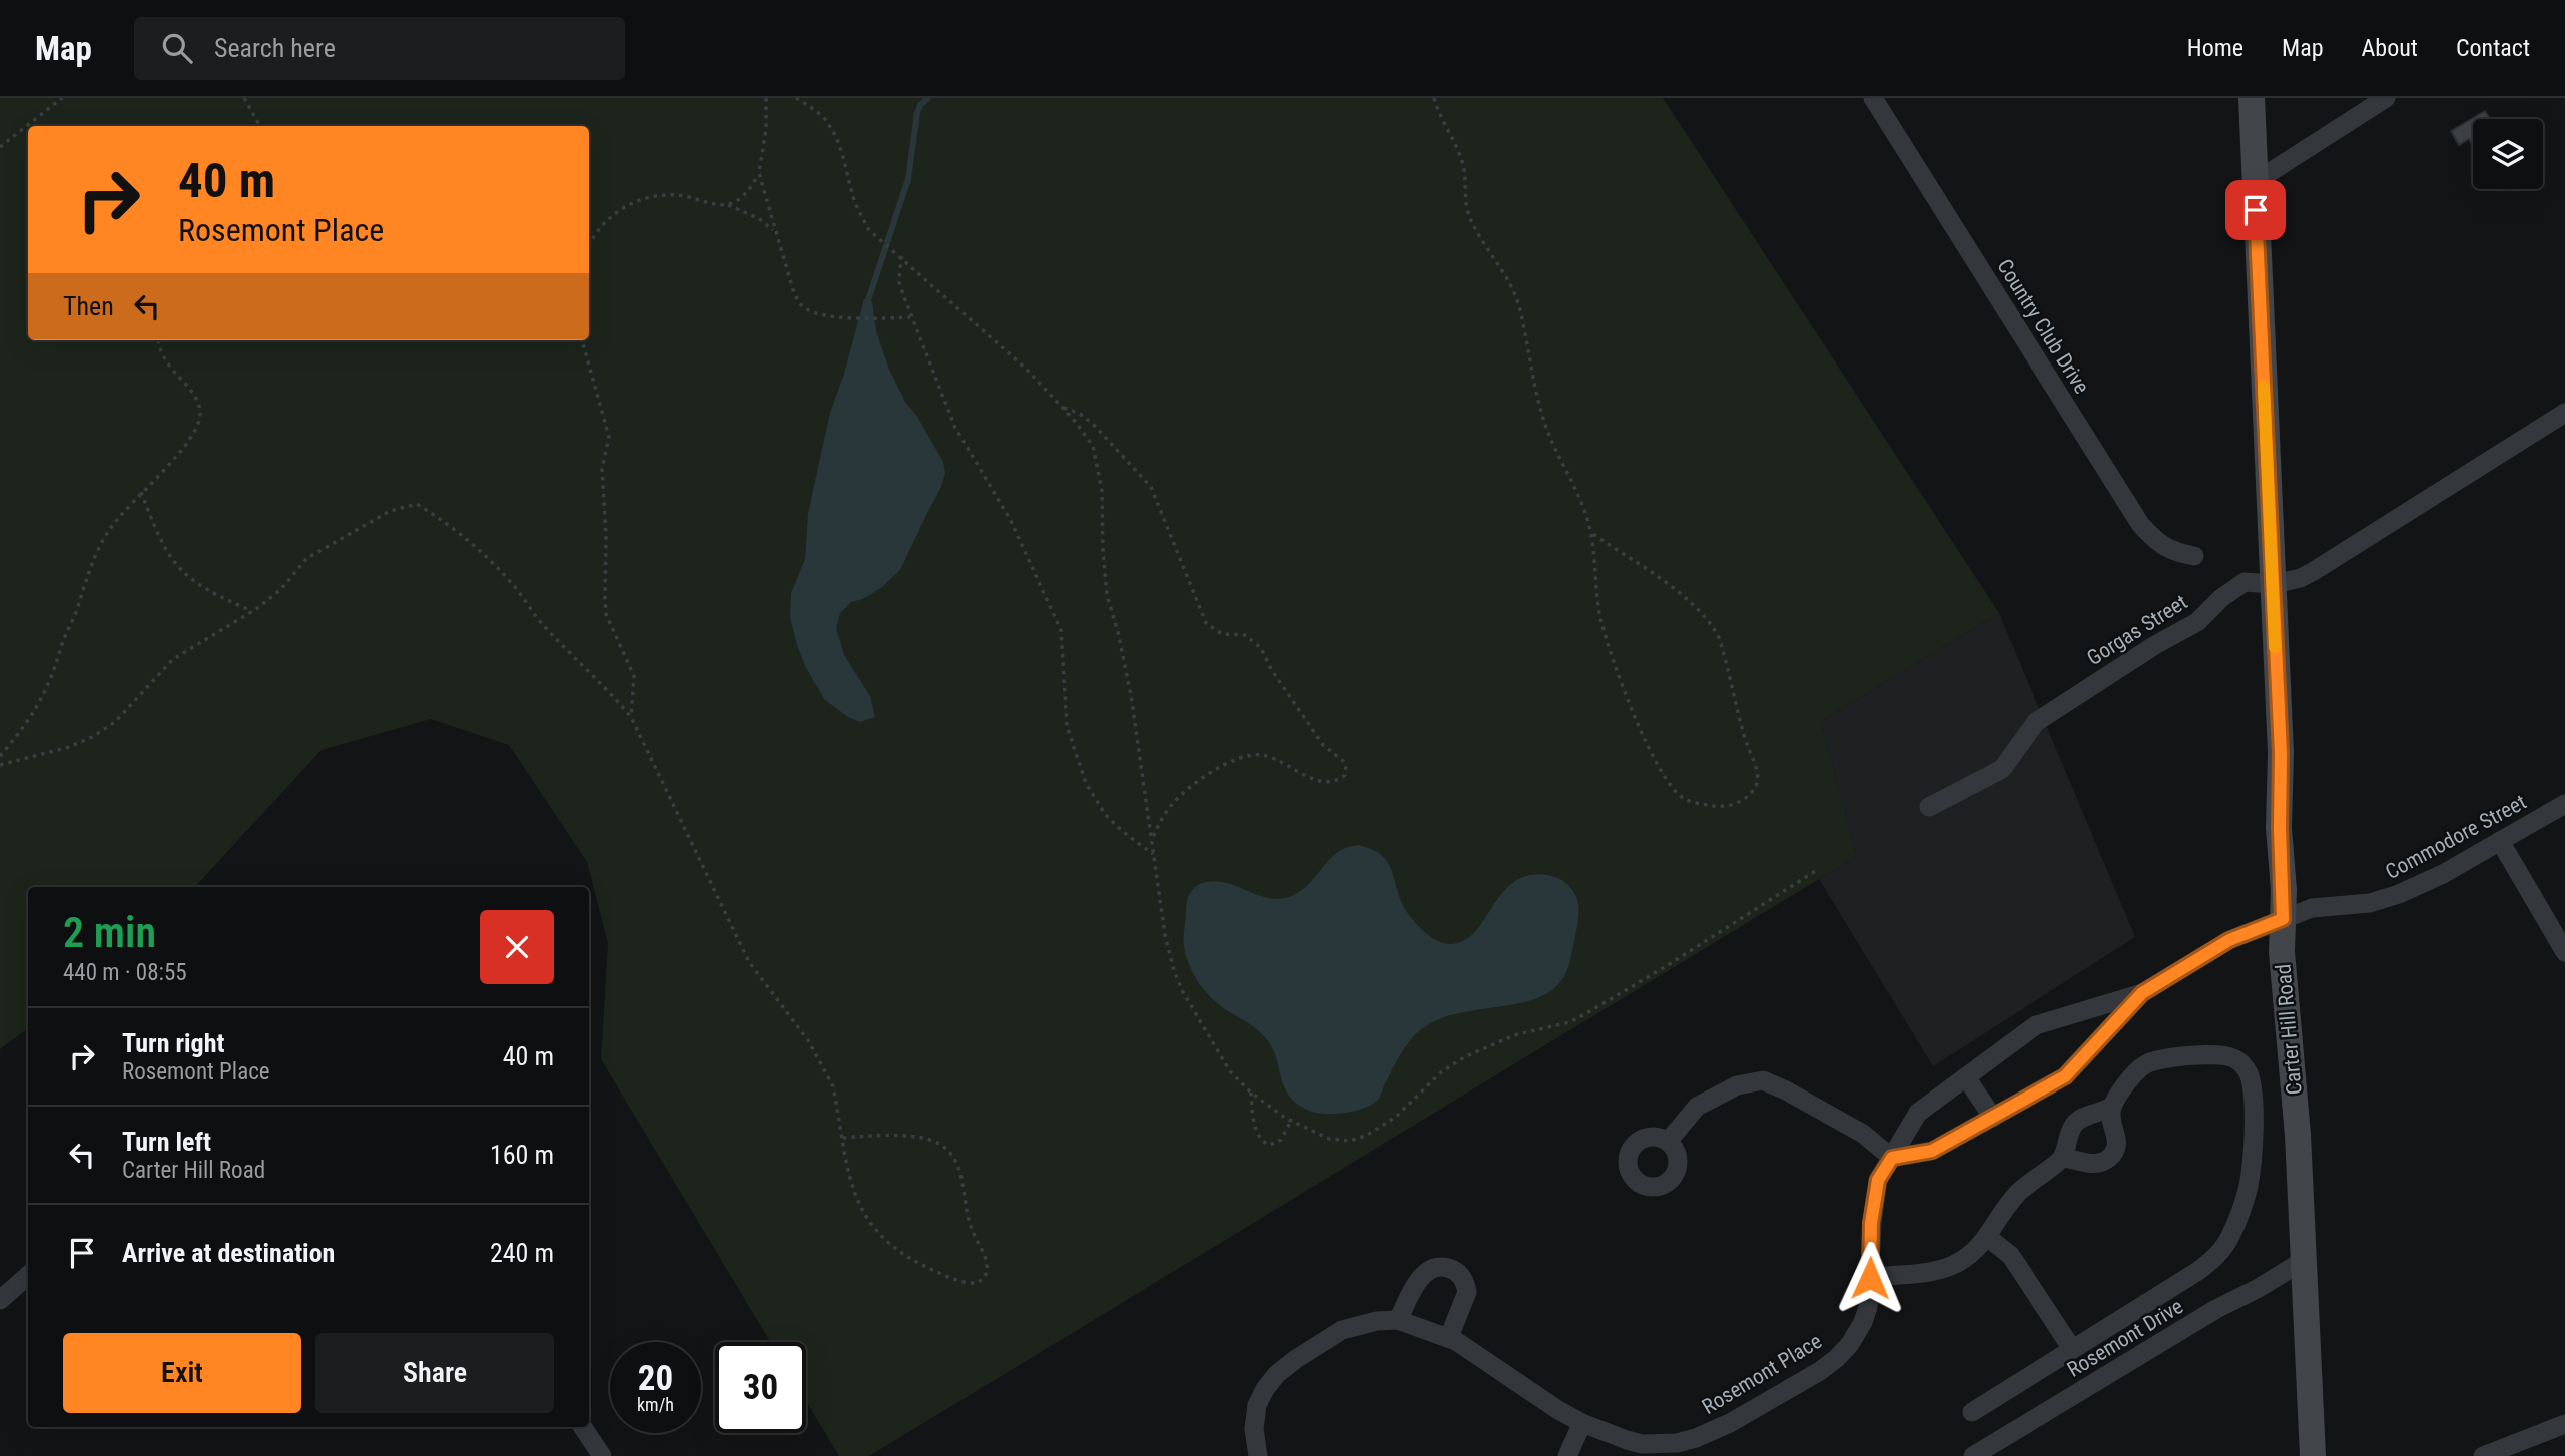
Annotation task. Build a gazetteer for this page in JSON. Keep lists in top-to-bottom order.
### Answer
{
  "streets": {
    "main road": ["Carter Hill Road"],
    "street": [
      "Country Club Drive",
      "Gorgas Street",
      "Commodore Street",
      "Rosemont Drive",
      "Rosemont Place"
    ]
  },
  "crossings": [
    ["Gorgas Street", "Carter Hill Road"],
    ["Commodore Street", "Carter Hill Road"],
    ["Commodore Street", "Rosemont Place"],
    ["Carter Hill Road", "Rosemont Drive"],
    ["Carter Hill Road", "Rosemont Place"]
  ],
  "page": {
    "header": "Map",
    "search": "Search here",
    "nav": [
      "Home",
      "Map",
      "About",
      "Contact"
    ],
    "turn": ["40 m", "Rosemont Place"],
    "then": "Then",
    "heading": ["2 min", "440 m · 08:55"],
    "list": [
      {
        "name": "Turn right",
        "note": "Rosemont Place",
        "value": "40 m"
      },
      {
        "name": "Turn left",
        "note": "Carter Hill Road",
        "value": "160 m"
      },
      {
        "name": "Arrive at destination",
        "value": "240 m"
      }
    ],
    "buttons": ["Exit", "Share"],
    "speed": "20 km/h",
    "limit": "30"
  }
}
